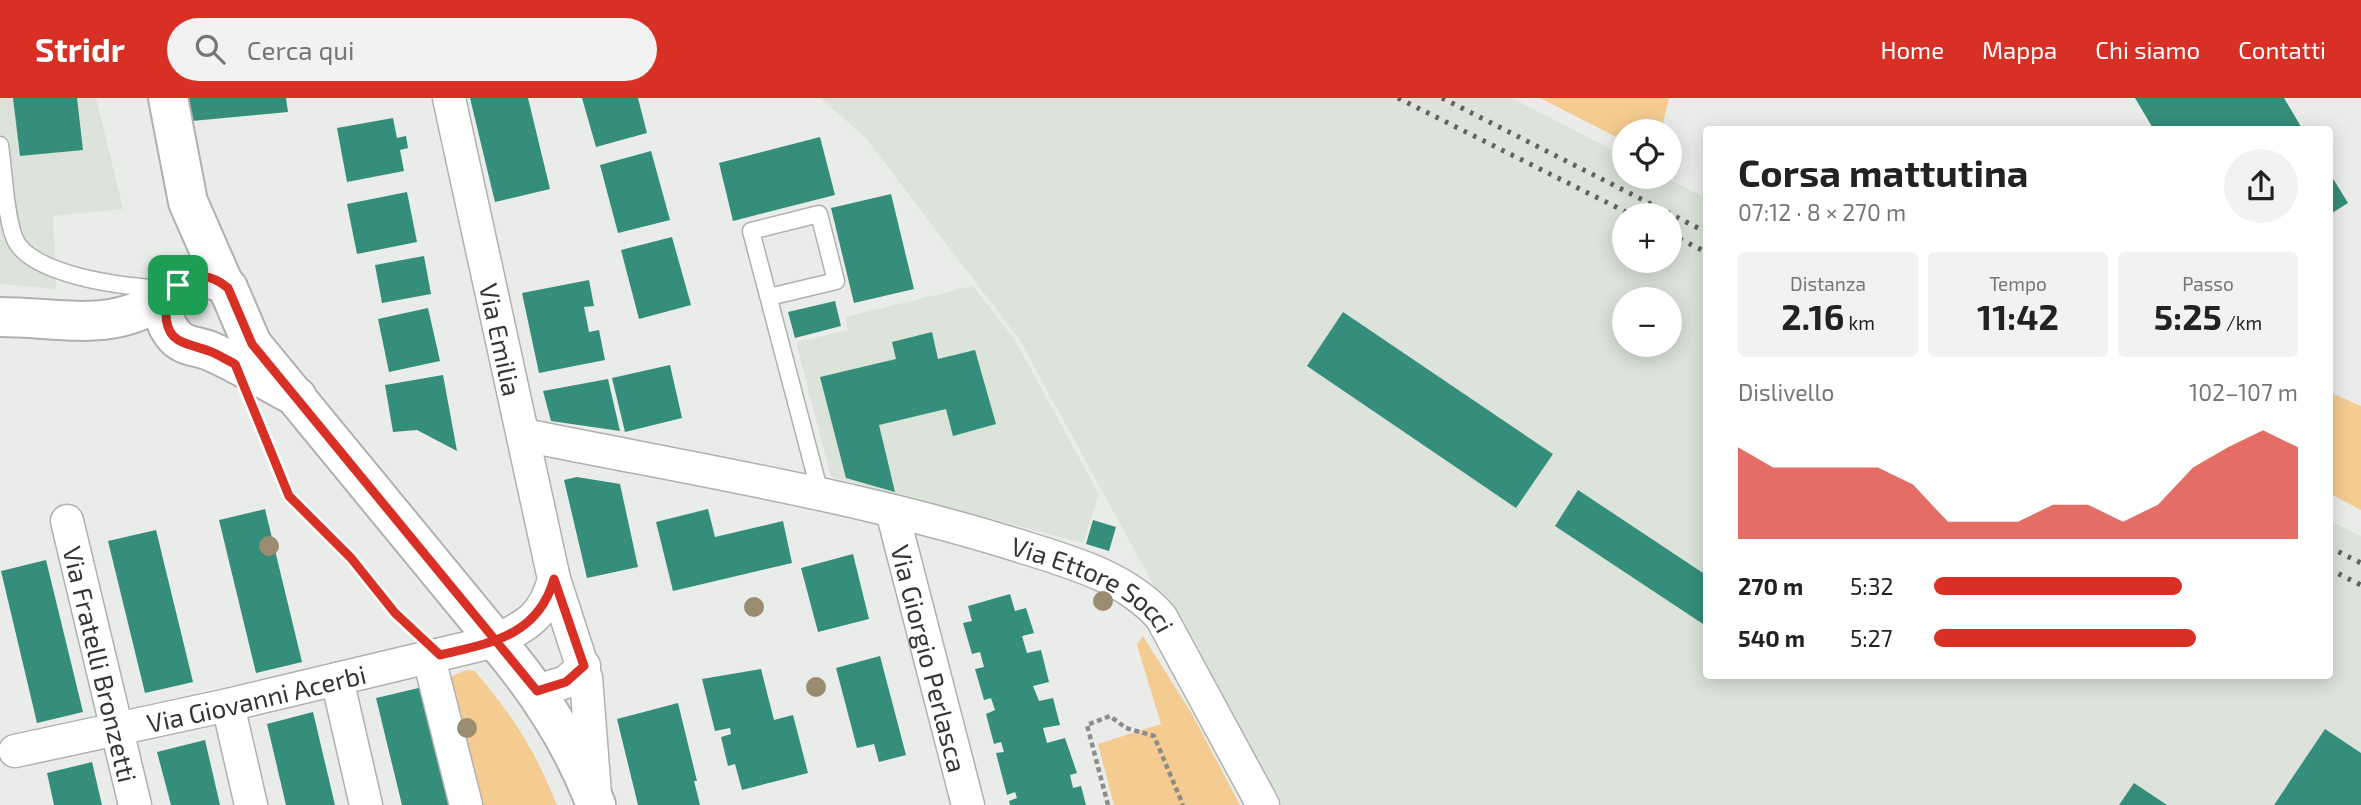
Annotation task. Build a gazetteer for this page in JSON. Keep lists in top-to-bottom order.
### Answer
{
  "streets": {
    "main road": ["Via Emilia"],
    "street": [
      "Via Ettore Socci",
      "Via Giorgio Perlasca",
      "Via Fratelli Bronzetti",
      "Via Giovanni Acerbi"
    ]
  },
  "crossings": [
    ["Via Emilia", "Via Ettore Socci"],
    ["Via Emilia", "Via Giovanni Acerbi"],
    ["Via Ettore Socci", "Via Giorgio Perlasca"],
    ["Via Fratelli Bronzetti", "Via Giovanni Acerbi"]
  ],
  "page": {
    "header": "Stridr",
    "search": "Cerca qui",
    "nav": [
      "Home",
      "Mappa",
      "Chi siamo",
      "Contatti"
    ],
    "map_buttons": ["+", "−"],
    "heading": ["Corsa mattutina", "07:12 · 8 × 270 m"],
    "stats": [
      ["Distanza", "2.16 km"],
      ["Tempo", "11:42"],
      ["Passo", "5:25 /km"]
    ],
    "chart": ["Dislivello", "102–107 m"],
    "list": [
      {
        "name": "270 m",
        "note": "5:32"
      },
      {
        "name": "540 m",
        "note": "5:27"
      }
    ]
  }
}
